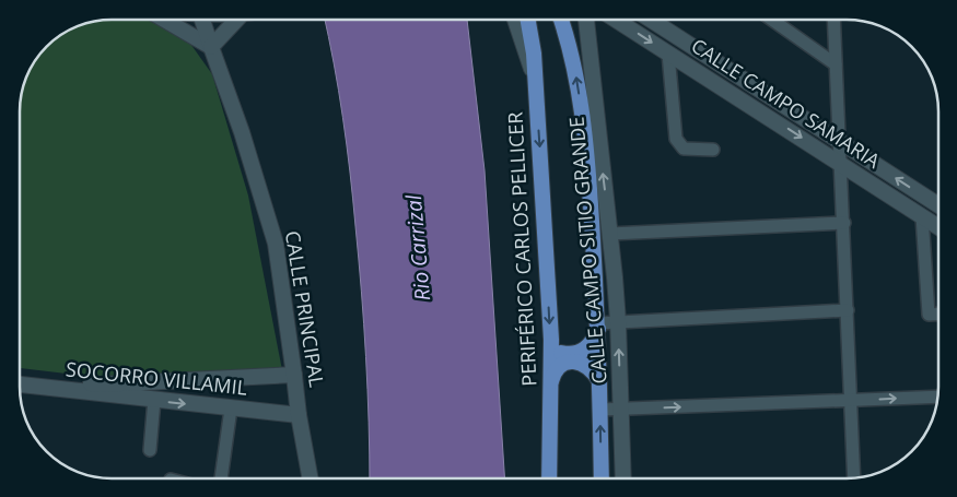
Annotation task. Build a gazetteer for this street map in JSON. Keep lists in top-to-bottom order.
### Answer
{
  "streets": {
    "main road": ["PERIFÉRICO CARLOS PELLICER"],
    "street": [
      "CALLE CAMPO SAMARIA",
      "CALLE CAMPO SITIO GRANDE",
      "CALLE PRINCIPAL",
      "SOCORRO VILLAMIL"
    ]
  },
  "crossings": [
    ["CALLE PRINCIPAL", "SOCORRO VILLAMIL"]
  ],
  "one_way": ["CALLE CAMPO SITIO GRANDE"],
  "water": ["Rio Carrizal"]
}
